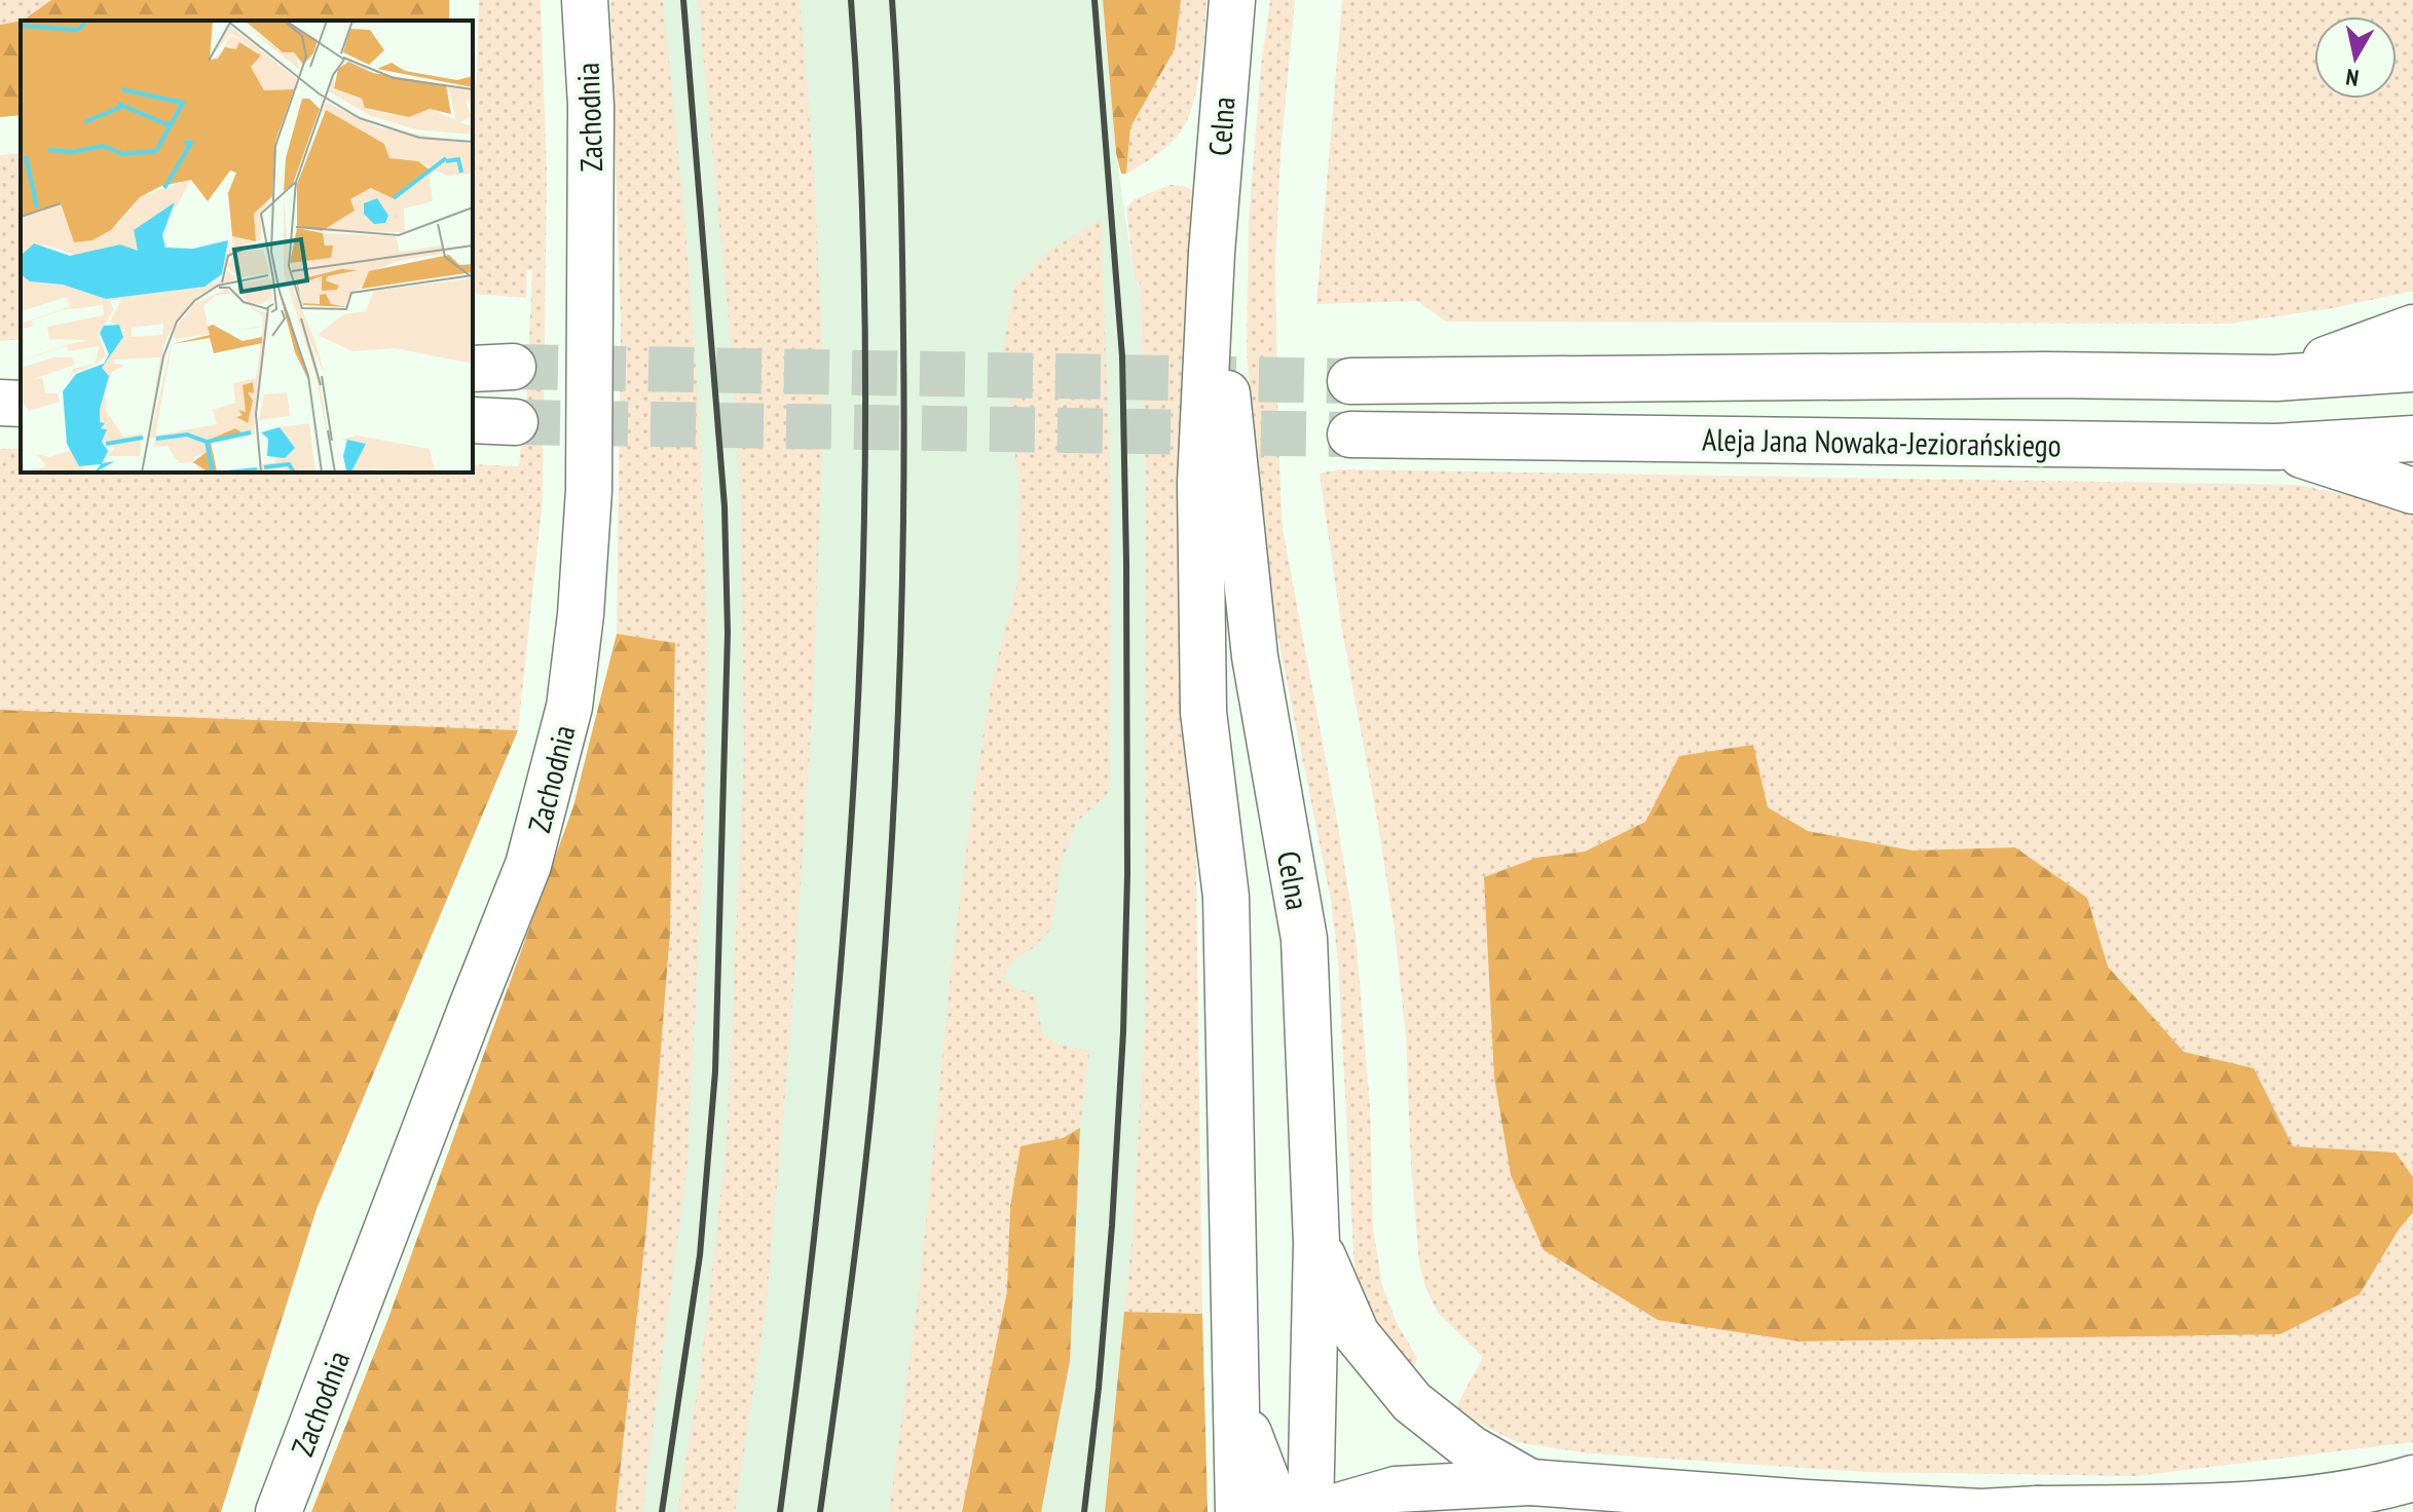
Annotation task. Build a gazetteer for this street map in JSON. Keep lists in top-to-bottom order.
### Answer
{
  "streets": {
    "street": ["Zachodnia", "Celna", "Aleja Jana Nowaka-Jeziorańskiego"]
  },
  "north": "bottom"
}
